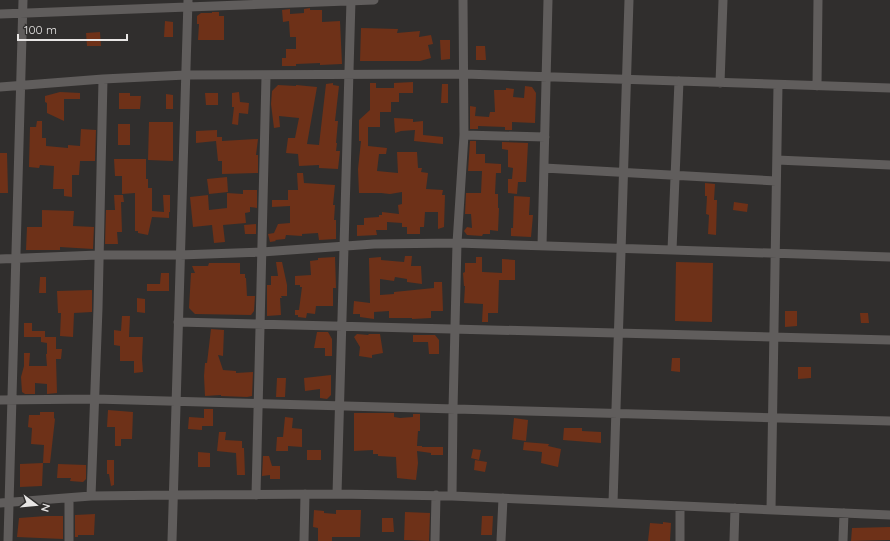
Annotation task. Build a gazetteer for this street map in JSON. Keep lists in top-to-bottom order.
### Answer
{
  "scale_bar": "100 m",
  "north": "right"
}
